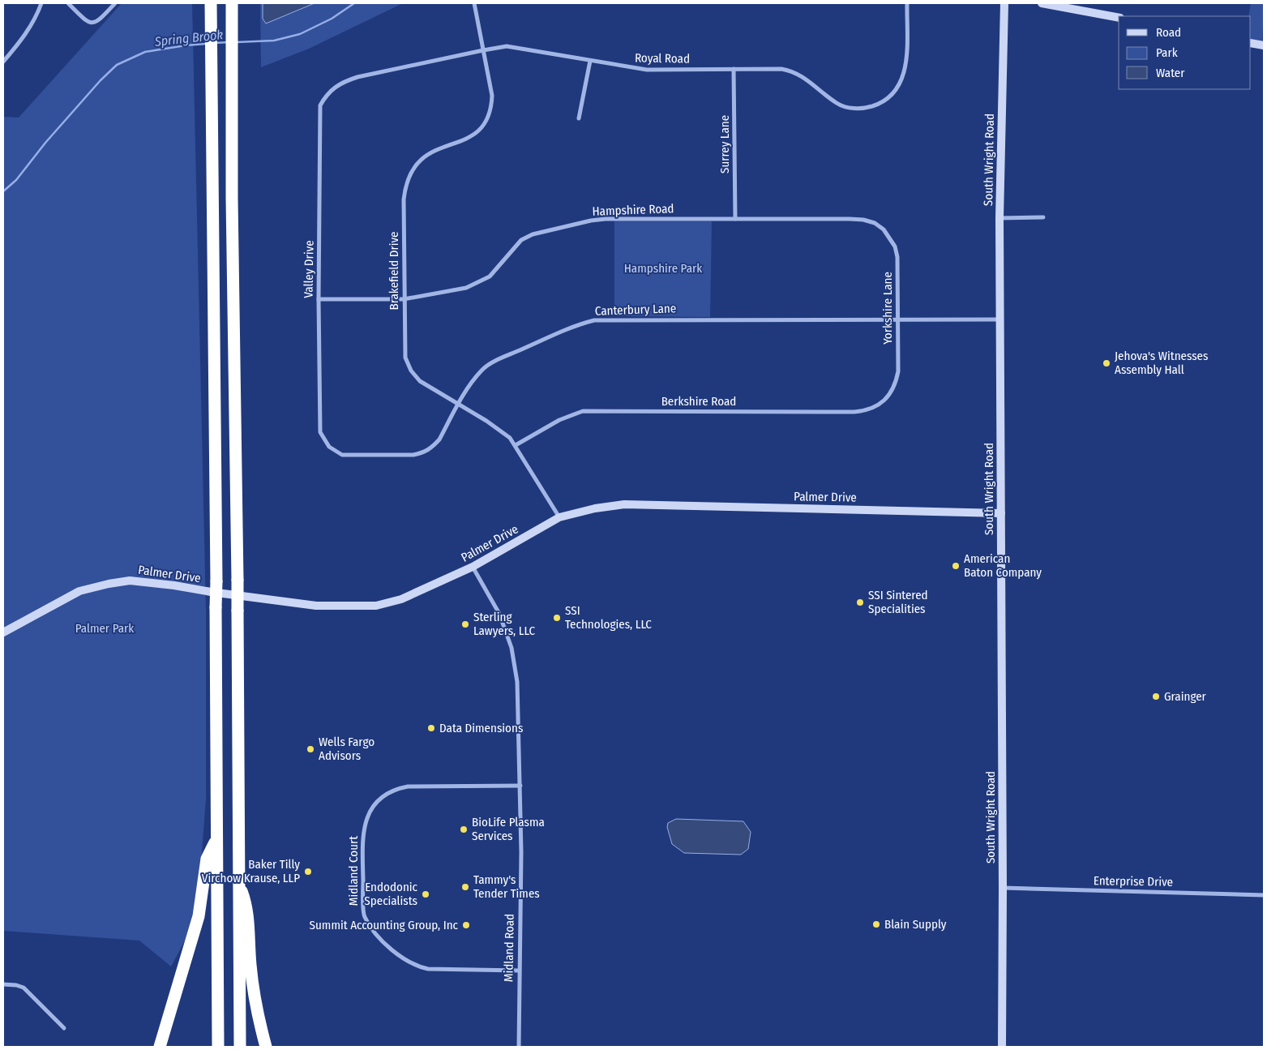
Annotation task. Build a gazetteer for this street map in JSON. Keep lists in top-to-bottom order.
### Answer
{
  "streets": {
    "street": [
      "Royal Road",
      "Surrey Lane",
      "South Wright Road",
      "Hampshire Road",
      "Valley Drive",
      "Brakefield Drive",
      "Yorkshire Lane",
      "Canterbury Lane",
      "Berkshire Road",
      "Palmer Drive",
      "Midland Court",
      "Enterprise Drive",
      "Midland Road"
    ]
  },
  "crossings": [
    ["Royal Road", "Surrey Lane"],
    ["Royal Road", "Valley Drive"],
    ["Royal Road", "Brakefield Drive"],
    ["Surrey Lane", "Hampshire Road"],
    ["South Wright Road", "Canterbury Lane"],
    ["South Wright Road", "Palmer Drive"],
    ["South Wright Road", "Enterprise Drive"],
    ["Hampshire Road", "Valley Drive"],
    ["Hampshire Road", "Brakefield Drive"],
    ["Hampshire Road", "Yorkshire Lane"],
    ["Valley Drive", "Canterbury Lane"],
    ["Brakefield Drive", "Canterbury Lane"],
    ["Brakefield Drive", "Berkshire Road"],
    ["Brakefield Drive", "Palmer Drive"],
    ["Yorkshire Lane", "Canterbury Lane"],
    ["Yorkshire Lane", "Berkshire Road"],
    ["Palmer Drive", "Midland Road"],
    ["Midland Court", "Midland Road"]
  ],
  "water": ["Spring Brook"],
  "parks": ["Hampshire Park", "Palmer Park"],
  "places": [
    "Jehova's Witnesses Assembly Hall",
    "American Baton Company",
    "SSI Sintered Specialities",
    "SSI Technologies, LLC",
    "Sterling Lawyers, LLC",
    "Grainger",
    "Data Dimensions",
    "Wells Fargo Advisors",
    "BioLife Plasma Services",
    "Baker Tilly Virchow Krause, LLP",
    "Tammy's Tender Times",
    "Endodonic Specialists",
    "Blain Supply",
    "Summit Accounting Group, Inc"
  ],
  "legend": ["Road", "Park", "Water"]
}
